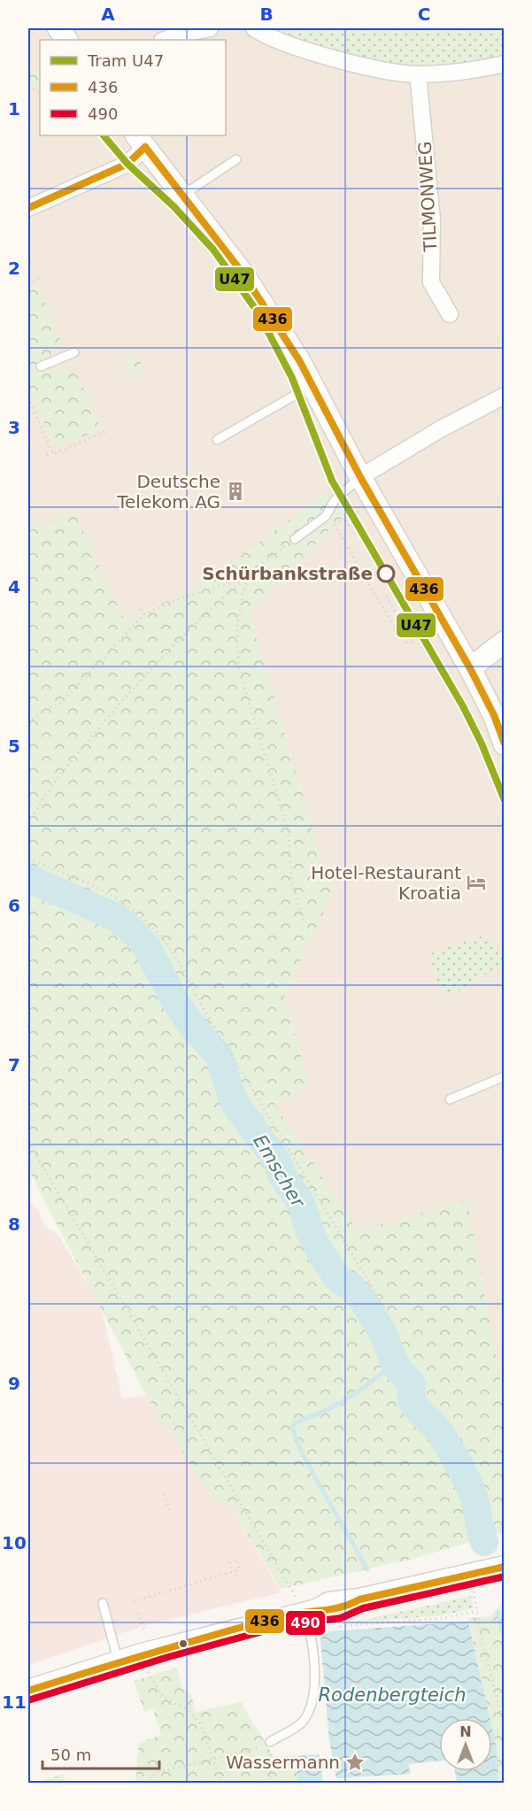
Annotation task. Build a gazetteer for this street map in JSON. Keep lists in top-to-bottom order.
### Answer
{
  "streets": {
    "street": ["TILMONWEG"]
  },
  "water": ["Emscher", "Rodenbergteich"],
  "places": {
    "building": ["Deutsche Telekom AG"],
    "other": ["Schürbankstraße"],
    "hotel": ["Hotel-Restaurant Kroatia"],
    "place": ["Wassermann"]
  },
  "lines": ["tram line U47", "transit line 436", "transit line 490"],
  "legend": ["Tram U47", "436", "490"],
  "scale_bar": "50 m",
  "north": "top",
  "grid": {
    "columns": ["A", "B", "C"],
    "rows": [
      "1",
      "2",
      "3",
      "4",
      "5",
      "6",
      "7",
      "8",
      "9",
      "10",
      "11"
    ]
  }
}
